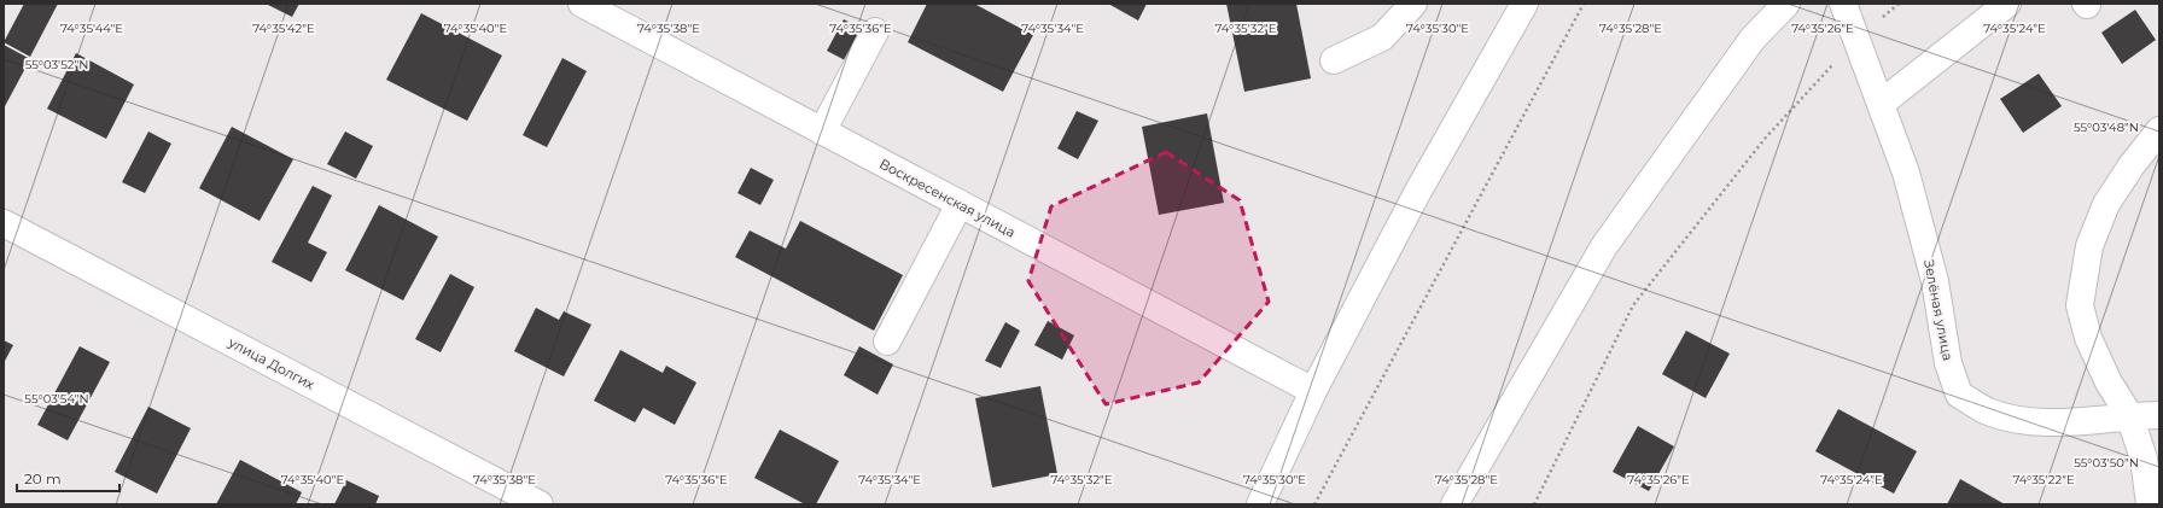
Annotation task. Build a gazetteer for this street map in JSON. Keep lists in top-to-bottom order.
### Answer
{
  "streets": {
    "street": ["Воскресенская улица", "Зелёная улица", "улица Долгих"]
  },
  "scale_bar": "20 m",
  "coordinates": [
    "74°35'44\"E",
    "74°35'38\"E",
    "74°35'42\"E",
    "74°35'40\"E",
    "74°35'36\"E",
    "74°35'34\"E",
    "74°35'32\"E",
    "74°35'30\"E",
    "74°35'28\"E",
    "74°35'26\"E",
    "74°35'24\"E",
    "55°03'52\"N",
    "55°03'48\"N",
    "55°03'54\"N",
    "55°03'50\"N",
    "74°35'22\"E"
  ]
}
